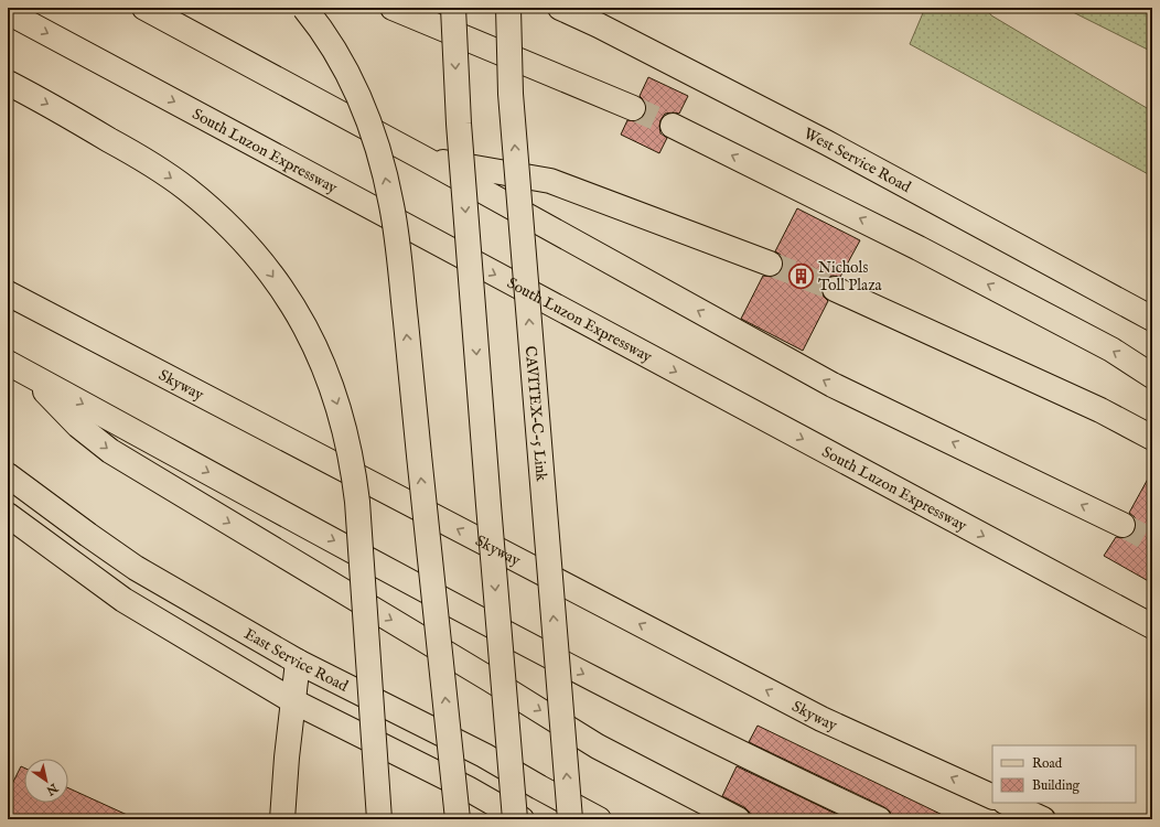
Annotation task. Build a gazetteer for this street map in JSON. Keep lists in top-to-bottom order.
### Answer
{
  "streets": {
    "main road": [
      "South Luzon Expressway",
      "West Service Road",
      "Skyway",
      "CAVITEX–C-5 Link",
      "East Service Road"
    ]
  },
  "places": {
    "building": ["Nichols Toll Plaza"]
  },
  "legend": ["Road", "Building"],
  "north": "bottom right"
}
